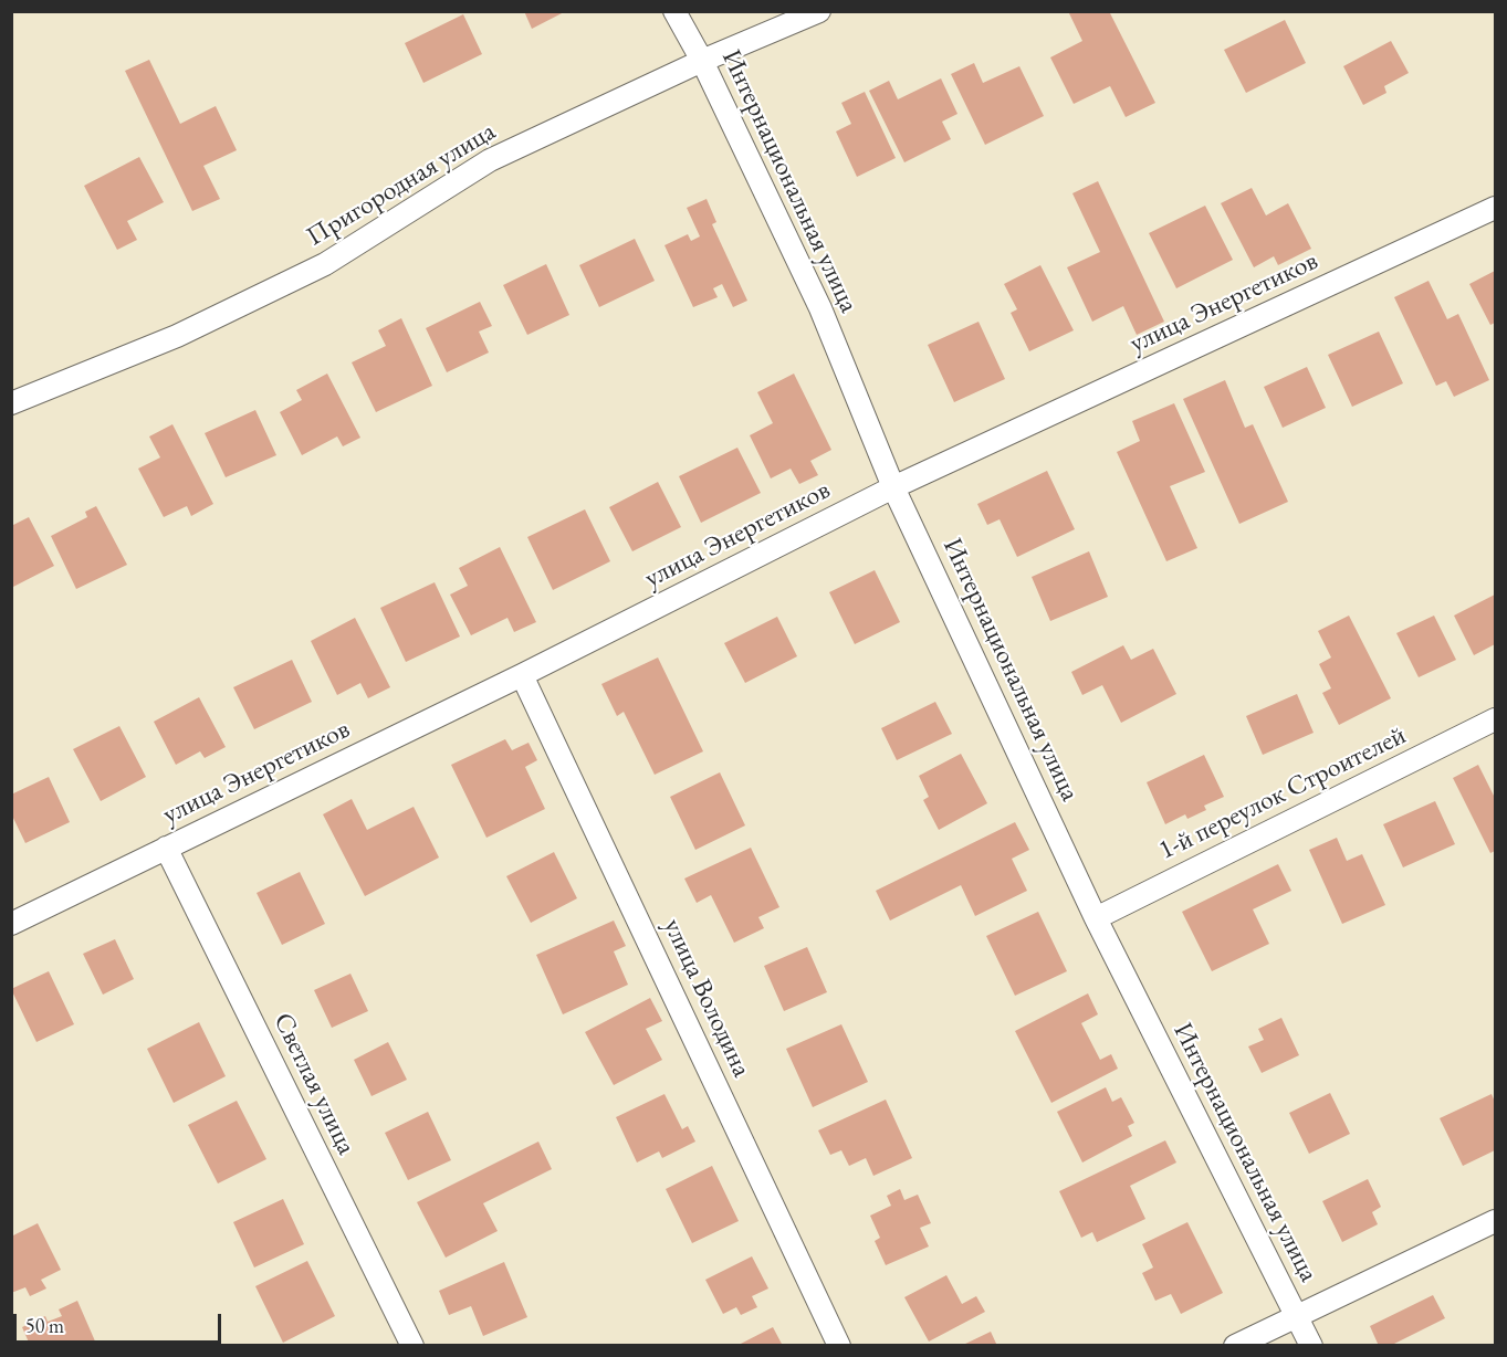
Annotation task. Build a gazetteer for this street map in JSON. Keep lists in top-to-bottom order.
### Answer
{
  "streets": {
    "street": [
      "Интернациональная улица",
      "Пригородная улица",
      "улица Энергетиков",
      "1-й переулок Строителей",
      "улица Володина",
      "Светлая улица"
    ]
  },
  "crossings": [
    ["Интернациональная улица", "Пригородная улица"],
    ["Интернациональная улица", "улица Энергетиков"],
    ["Интернациональная улица", "1-й переулок Строителей"],
    ["улица Энергетиков", "улица Володина"],
    ["улица Энергетиков", "Светлая улица"]
  ],
  "scale_bar": "50 m"
}
